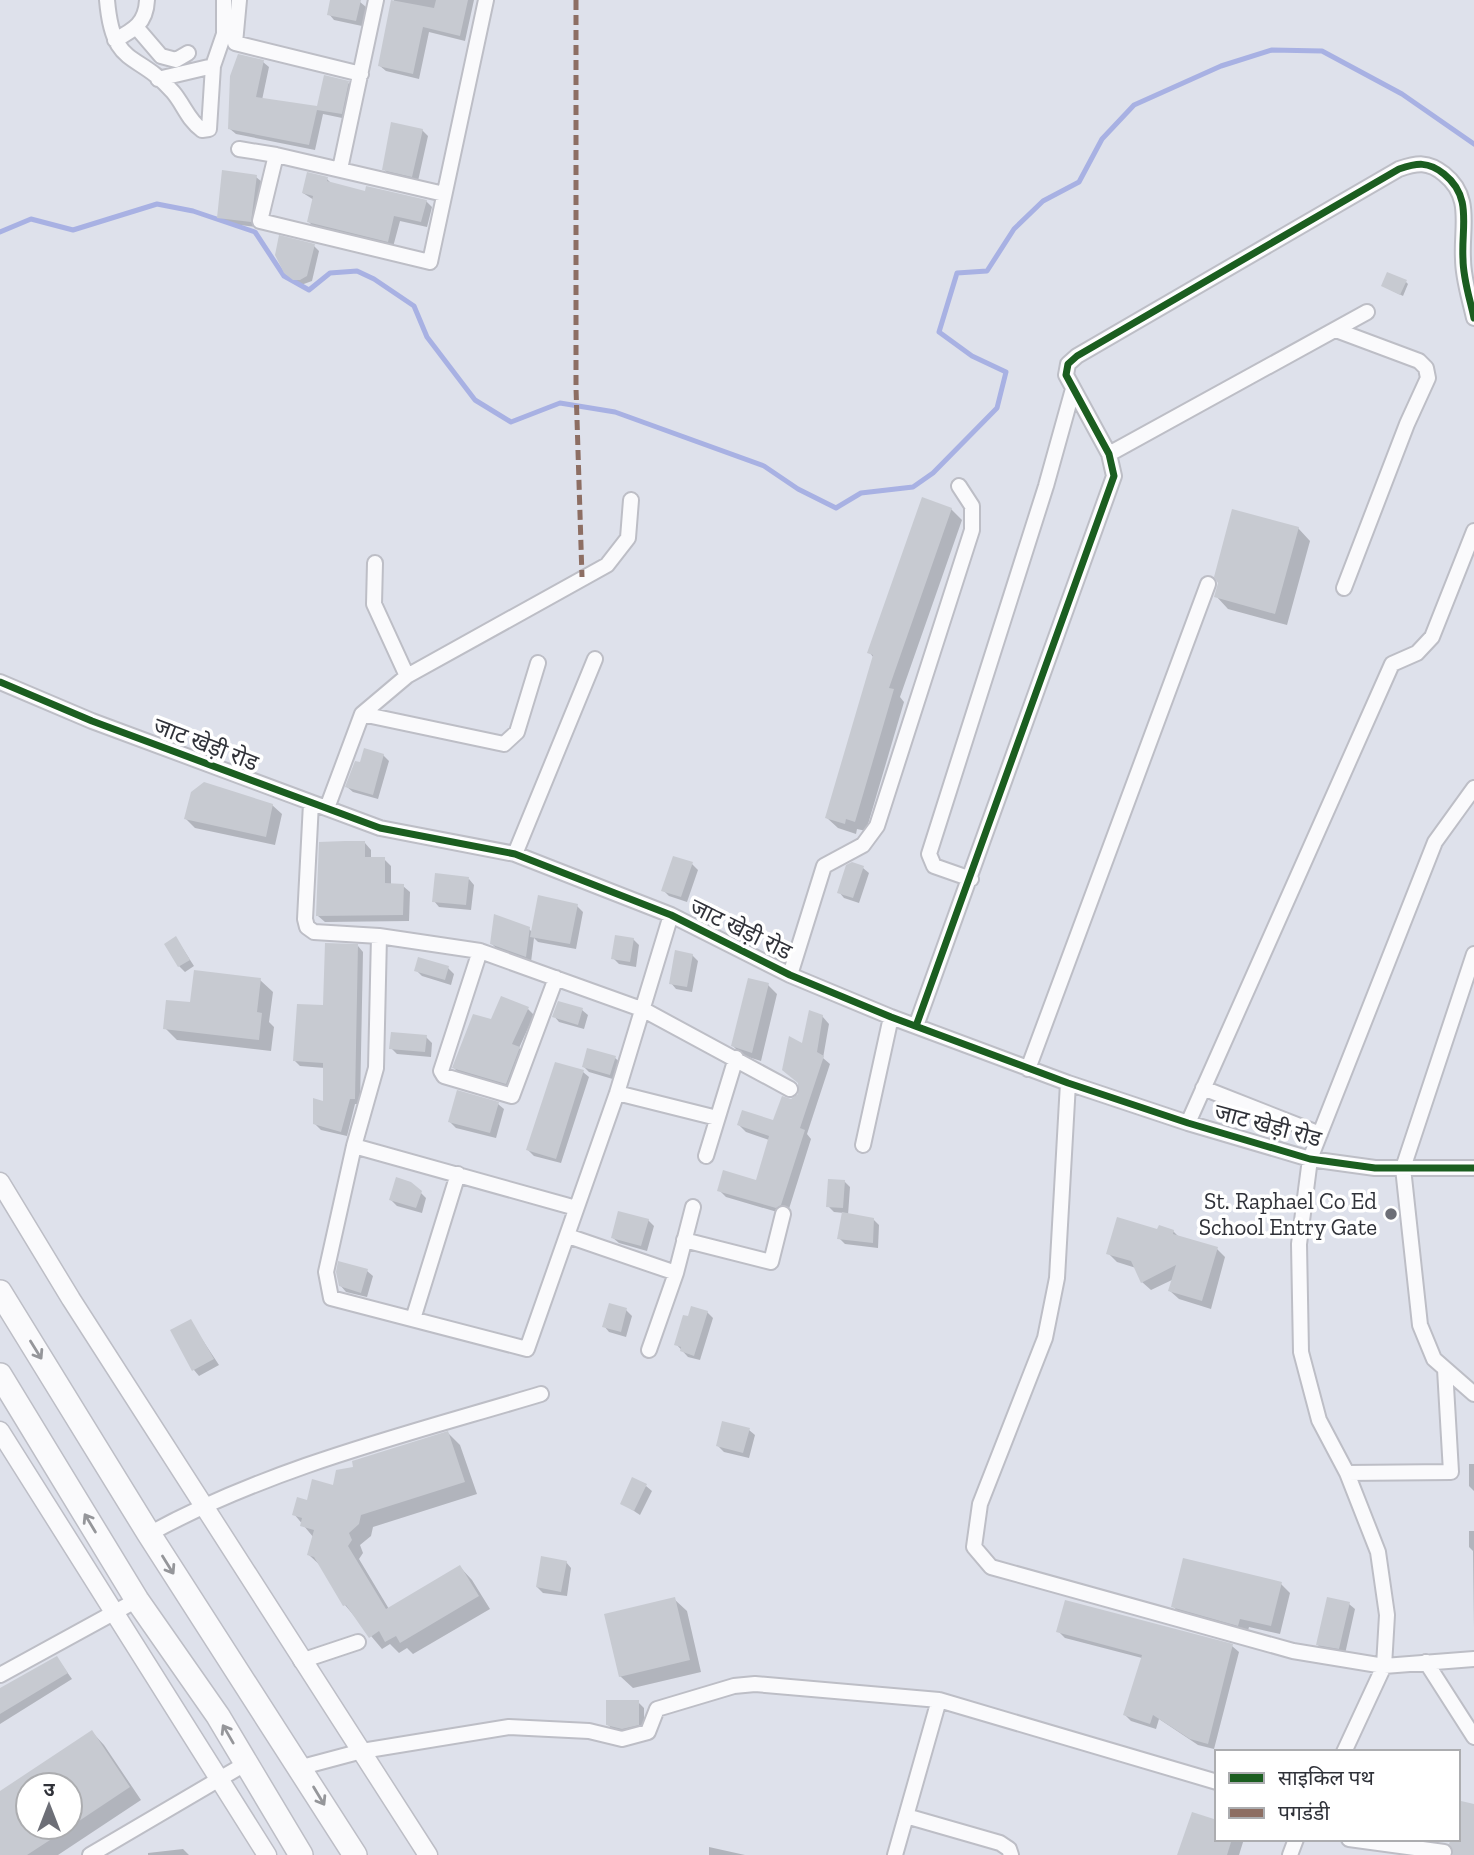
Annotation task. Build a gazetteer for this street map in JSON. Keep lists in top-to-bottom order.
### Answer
{
  "streets": {
    "street": ["जाट खेड़ी रोड"]
  },
  "places": ["St. Raphael Co Ed School Entry Gate"],
  "legend": ["साइकिल पथ", "पगडंडी"],
  "north": "top"
}
